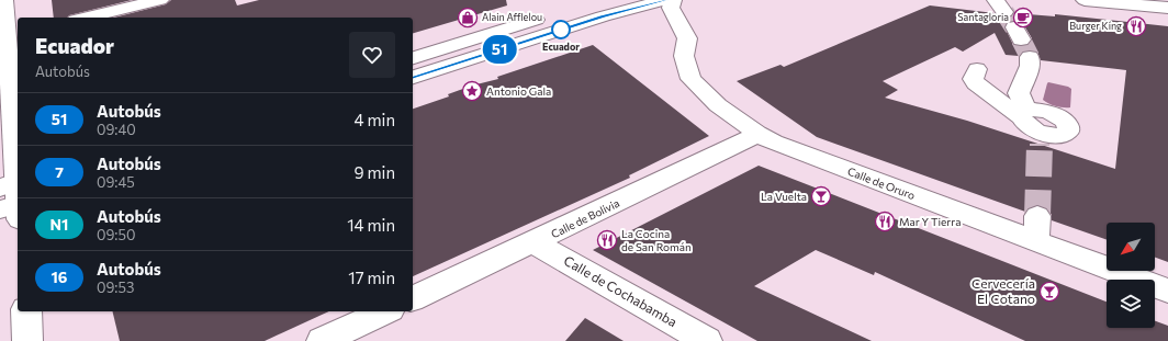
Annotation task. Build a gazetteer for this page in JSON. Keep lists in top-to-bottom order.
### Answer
{
  "streets": {
    "street": ["Calle de Oruro", "Calle de Bolivia", "Calle de Cochabamba"]
  },
  "crossings": [
    ["Calle de Oruro", "Calle de Bolivia"],
    ["Calle de Bolivia", "Calle de Cochabamba"]
  ],
  "places": {
    "shop": ["Alain Afflelou"],
    "cafe": ["Santagloria"],
    "restaurant": ["Burger King", "Mar Y Tierra", "La Cocina de San Román"],
    "other": ["Ecuador"],
    "place": ["Antonio Gala"],
    "bar": ["La Vuelta", "Cervecería El Cotano"]
  },
  "lines": ["bus line 51"],
  "north": "bottom left",
  "page": {
    "on_map": "51",
    "heading": ["Ecuador", "Autobús"],
    "list": [
      {
        "mark": "51",
        "name": "Autobús",
        "note": "09:40",
        "value": "4 min"
      },
      {
        "mark": "7",
        "name": "Autobús",
        "note": "09:45",
        "value": "9 min"
      },
      {
        "mark": "N1",
        "name": "Autobús",
        "note": "09:50",
        "value": "14 min"
      },
      {
        "mark": "16",
        "name": "Autobús",
        "note": "09:53",
        "value": "17 min"
      }
    ]
  }
}
